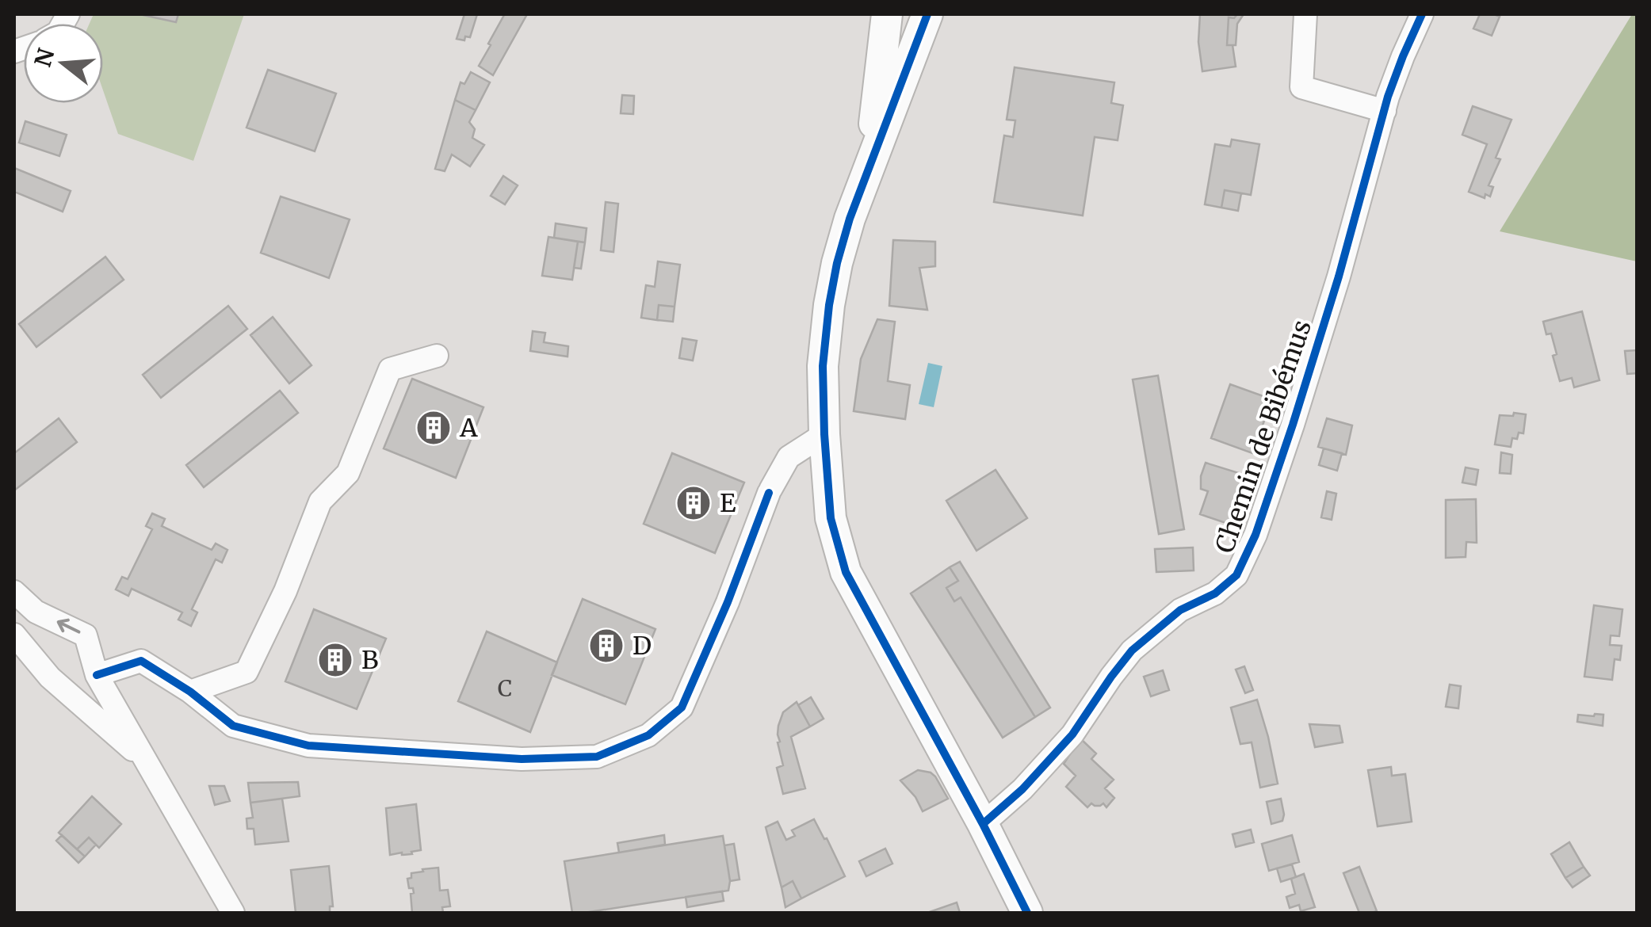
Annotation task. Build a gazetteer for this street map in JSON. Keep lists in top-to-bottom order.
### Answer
{
  "streets": {
    "street": ["Chemin de Bibémus"]
  },
  "places": {
    "building": [
      "A",
      "E",
      "D",
      "B"
    ]
  },
  "house_numbers": ["C"],
  "north": "left"
}
